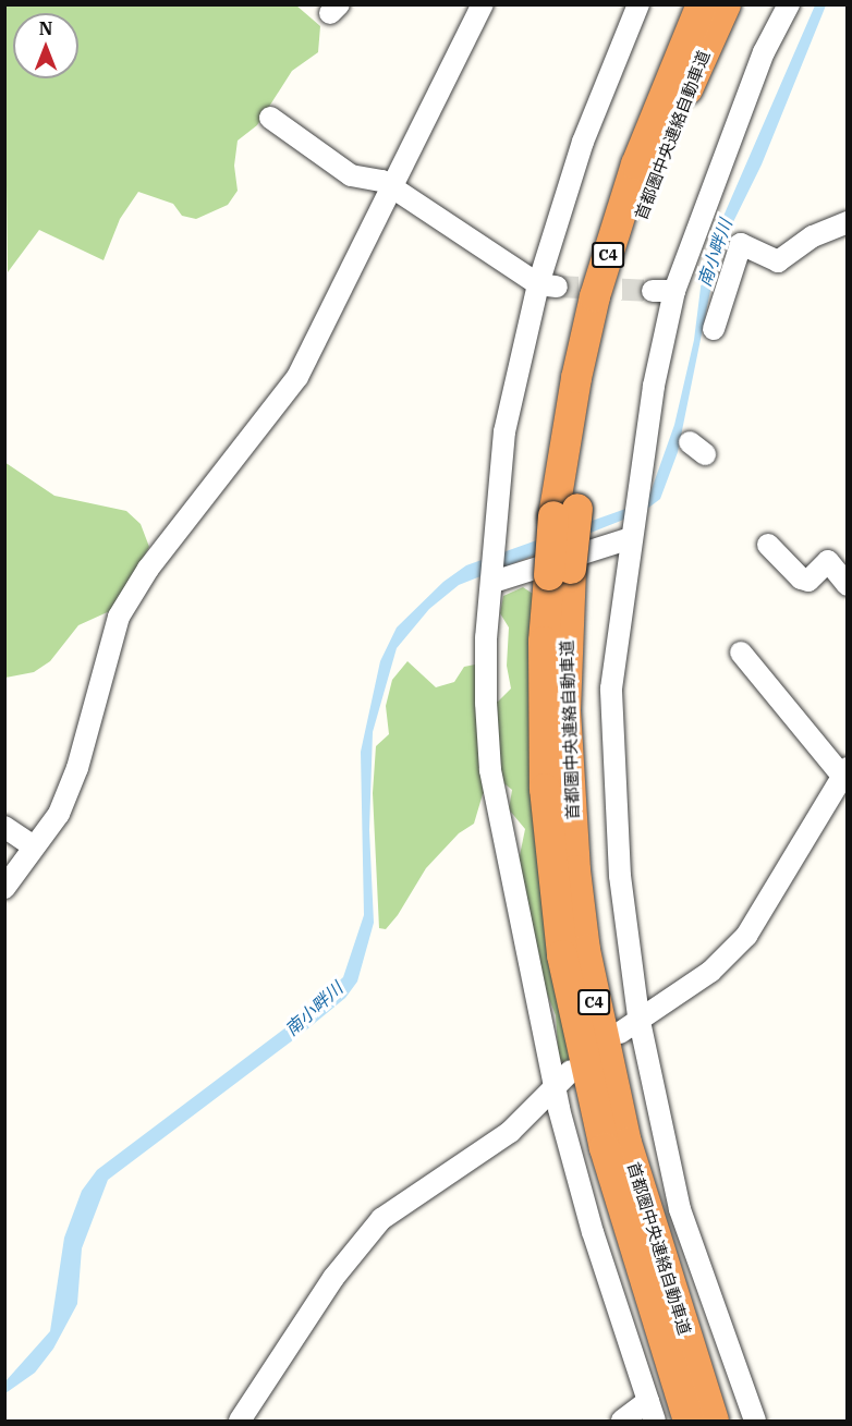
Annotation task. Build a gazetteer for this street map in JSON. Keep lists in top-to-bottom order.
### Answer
{
  "streets": {
    "highway": ["首都圏中央連絡自動車道", "C4"]
  },
  "water": ["南小畔川"],
  "north": "top"
}
